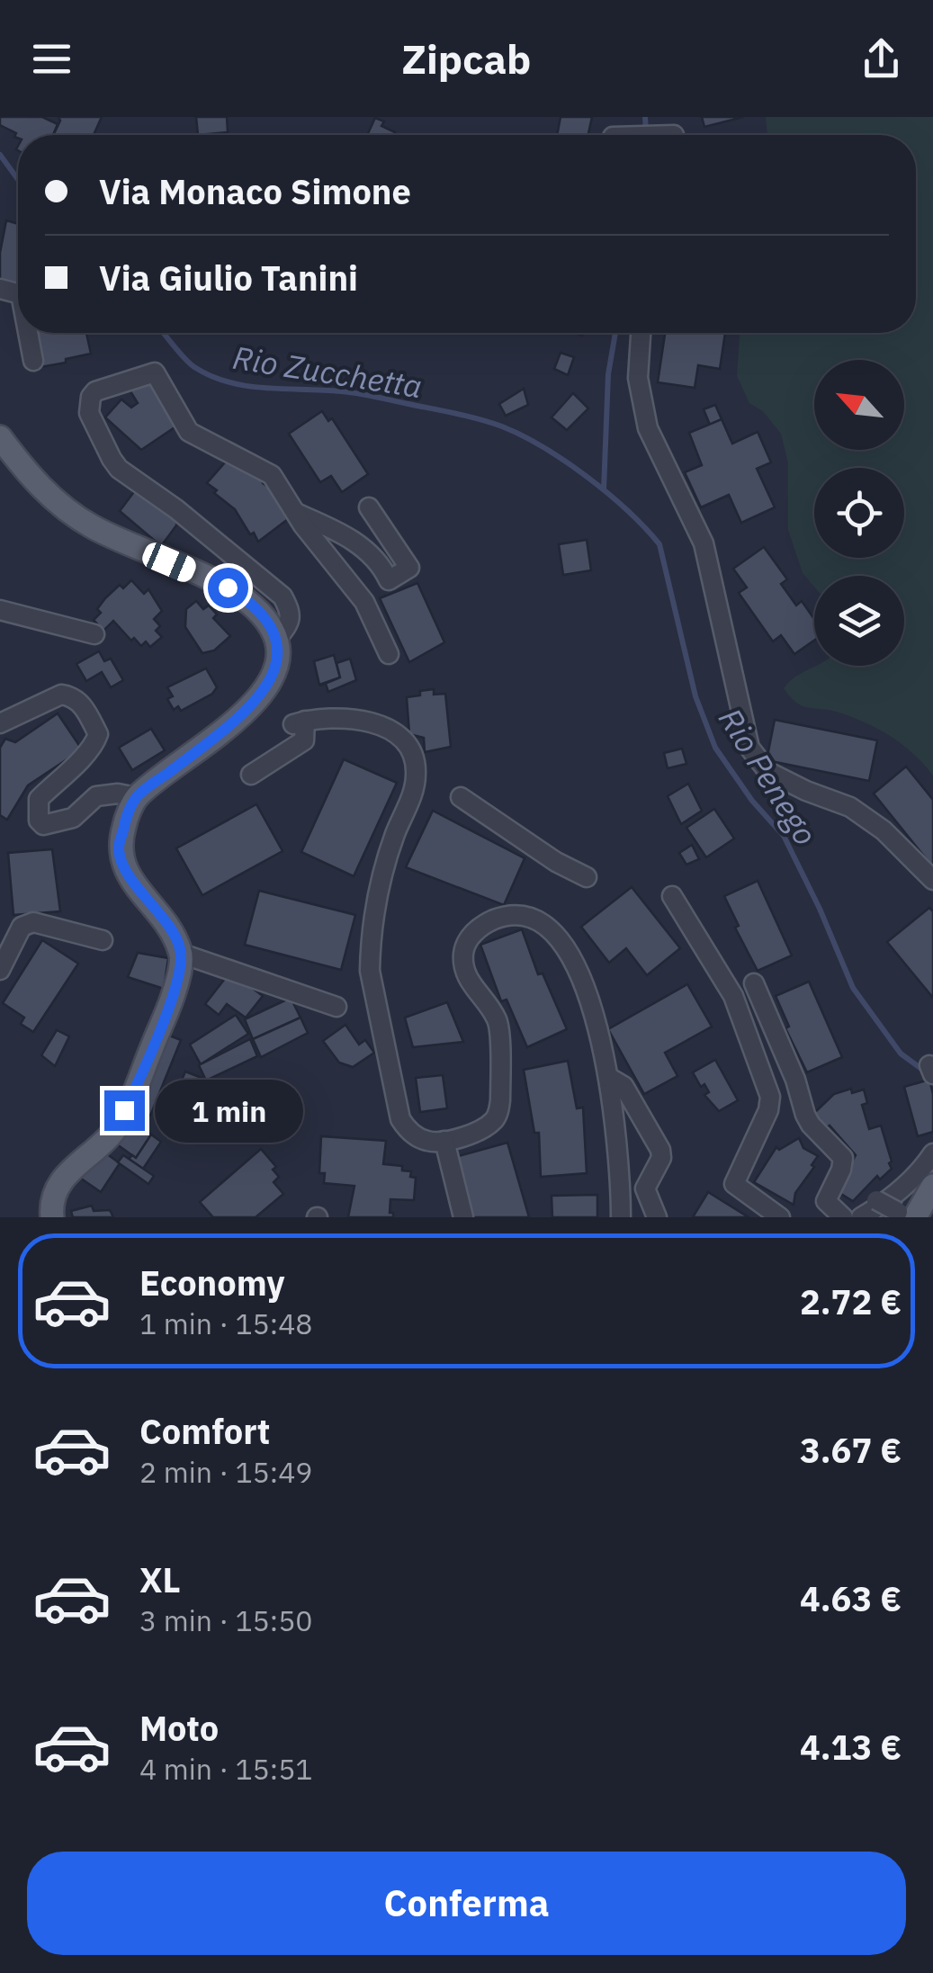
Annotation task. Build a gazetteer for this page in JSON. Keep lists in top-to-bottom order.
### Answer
{
  "water": ["Rio Zucchetta", "Rio Penego"],
  "north": "top left",
  "page": {
    "header": "Zipcab",
    "banner": ["Via Monaco Simone", "Via Giulio Tanini"],
    "bubble": "1 min",
    "list": [
      {
        "name": "Economy",
        "note": "1 min · 15:48",
        "value": "2.72 €"
      },
      {
        "name": "Comfort",
        "note": "2 min · 15:49",
        "value": "3.67 €"
      },
      {
        "name": "XL",
        "note": "3 min · 15:50",
        "value": "4.63 €"
      },
      {
        "name": "Moto",
        "note": "4 min · 15:51",
        "value": "4.13 €"
      }
    ],
    "buttons": "Conferma"
  }
}
